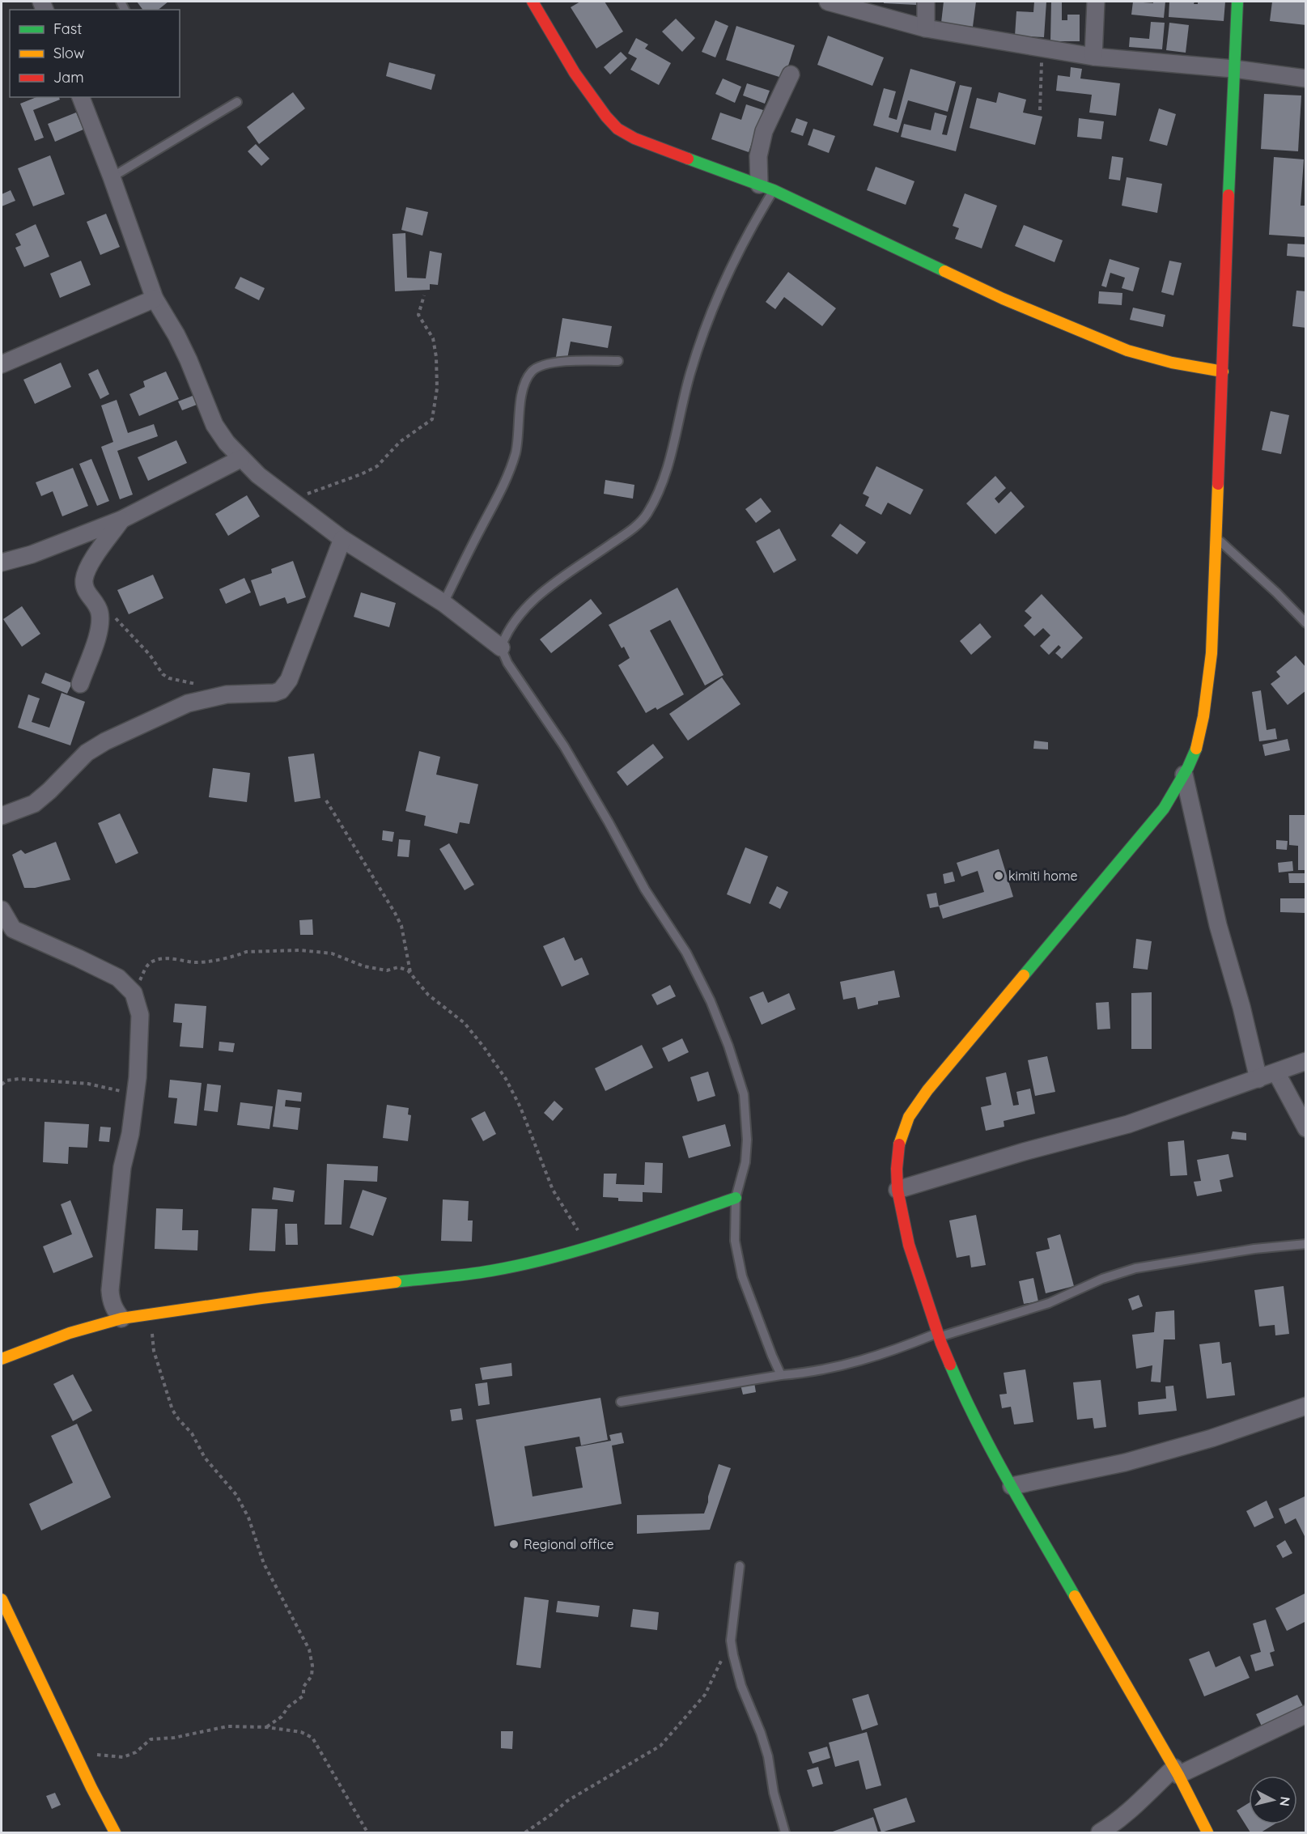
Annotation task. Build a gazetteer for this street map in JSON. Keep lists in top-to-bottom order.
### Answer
{
  "places": ["kimiti home", "Regional office"],
  "legend": ["Fast", "Slow", "Jam"],
  "north": "right"
}
